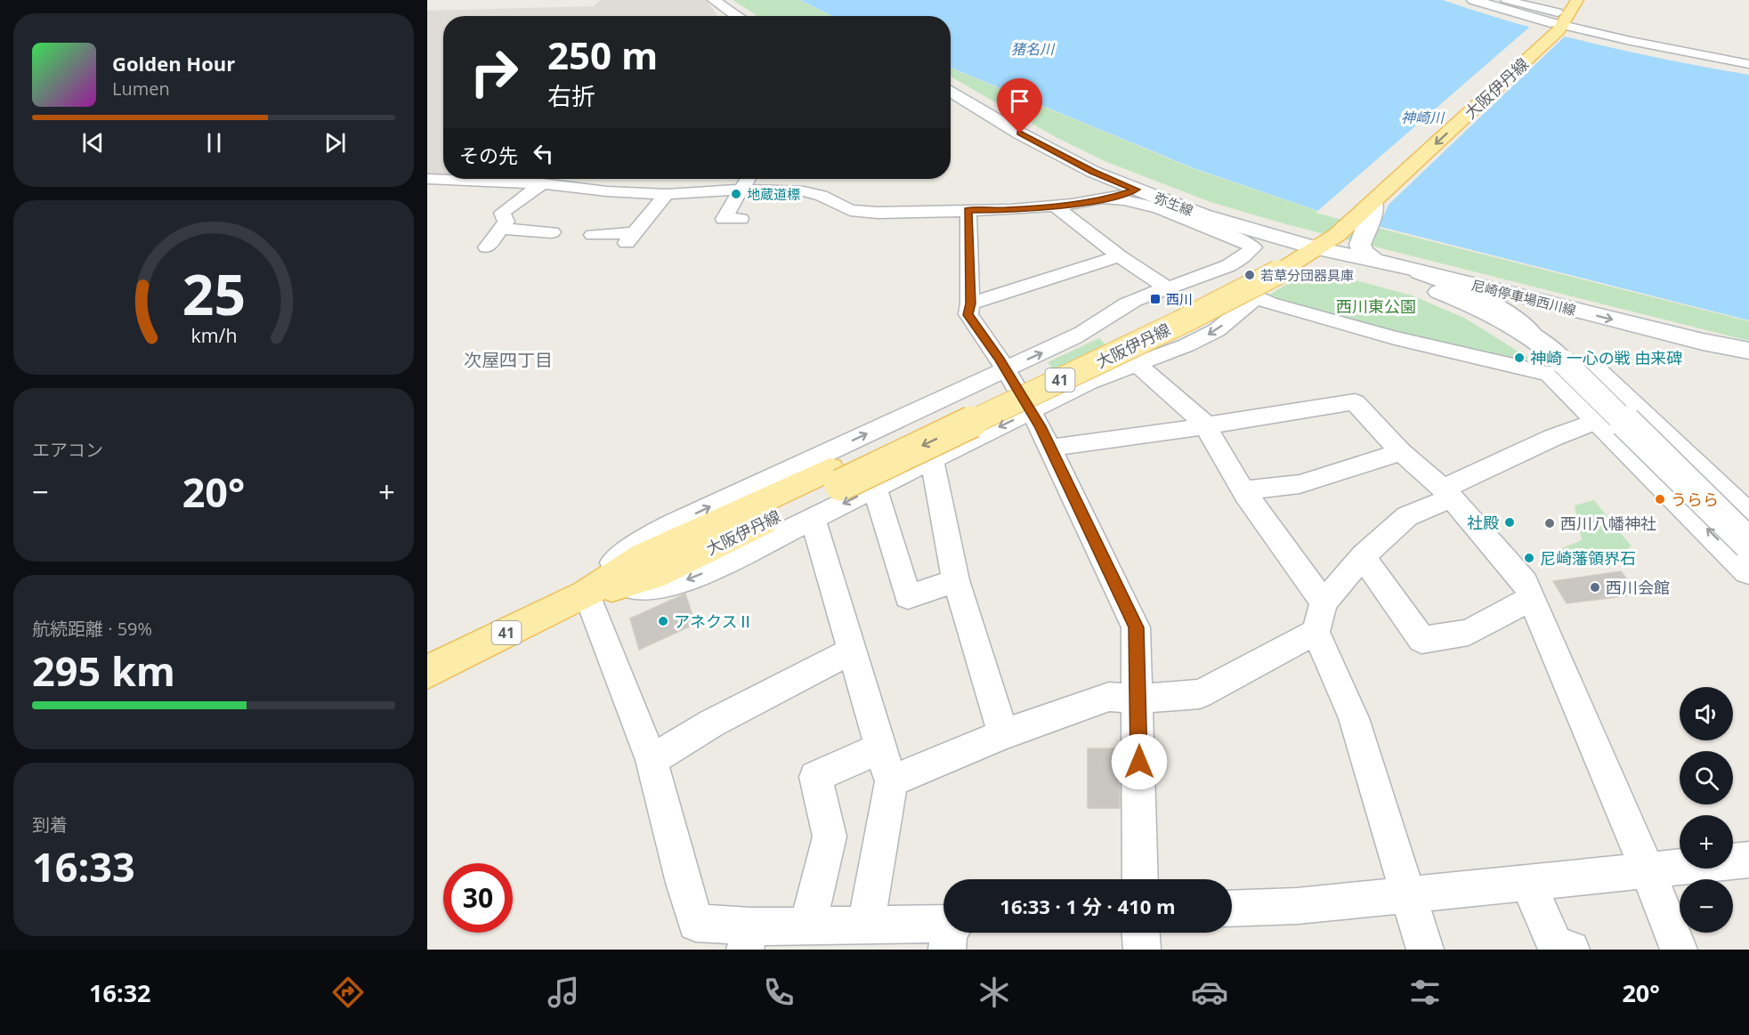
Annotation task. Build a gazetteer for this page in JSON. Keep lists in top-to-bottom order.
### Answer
{
  "streets": {
    "main road": ["大阪伊丹線", "41"],
    "street": ["弥生線", "尼崎停車場西川線"]
  },
  "crossings": [
    ["大阪伊丹線", "弥生線"],
    ["大阪伊丹線", "尼崎停車場西川線"],
    ["弥生線", "尼崎停車場西川線"]
  ],
  "one_way": ["尼崎停車場西川線"],
  "districts": ["次屋四丁目"],
  "water": ["猪名川", "神崎川"],
  "parks": ["西川東公園"],
  "places": {
    "other": [
      "地蔵道標",
      "若草分団器具庫",
      "神崎 一心の戦 由来碑",
      "うらら",
      "社殿",
      "西川八幡神社",
      "尼崎藩領界石",
      "西川会館",
      "アネクスⅡ"
    ],
    "transit": ["西川"]
  },
  "page": {
    "turn": ["250 m", "右折"],
    "song": ["Golden Hour", "Lumen"],
    "then": "その先",
    "tile": [
      "エアコン",
      ["航続距離 · 59%", "295 km"],
      ["到着", "16:33"]
    ],
    "heat": ["−", "20°", "+"],
    "map_buttons": ["+", "−"],
    "limit": "30",
    "trip": "16:33 · 1 分 · 410 m",
    "tabs": ["16:32", "20°"],
    "gauge": ["25", "km/h"]
  }
}
